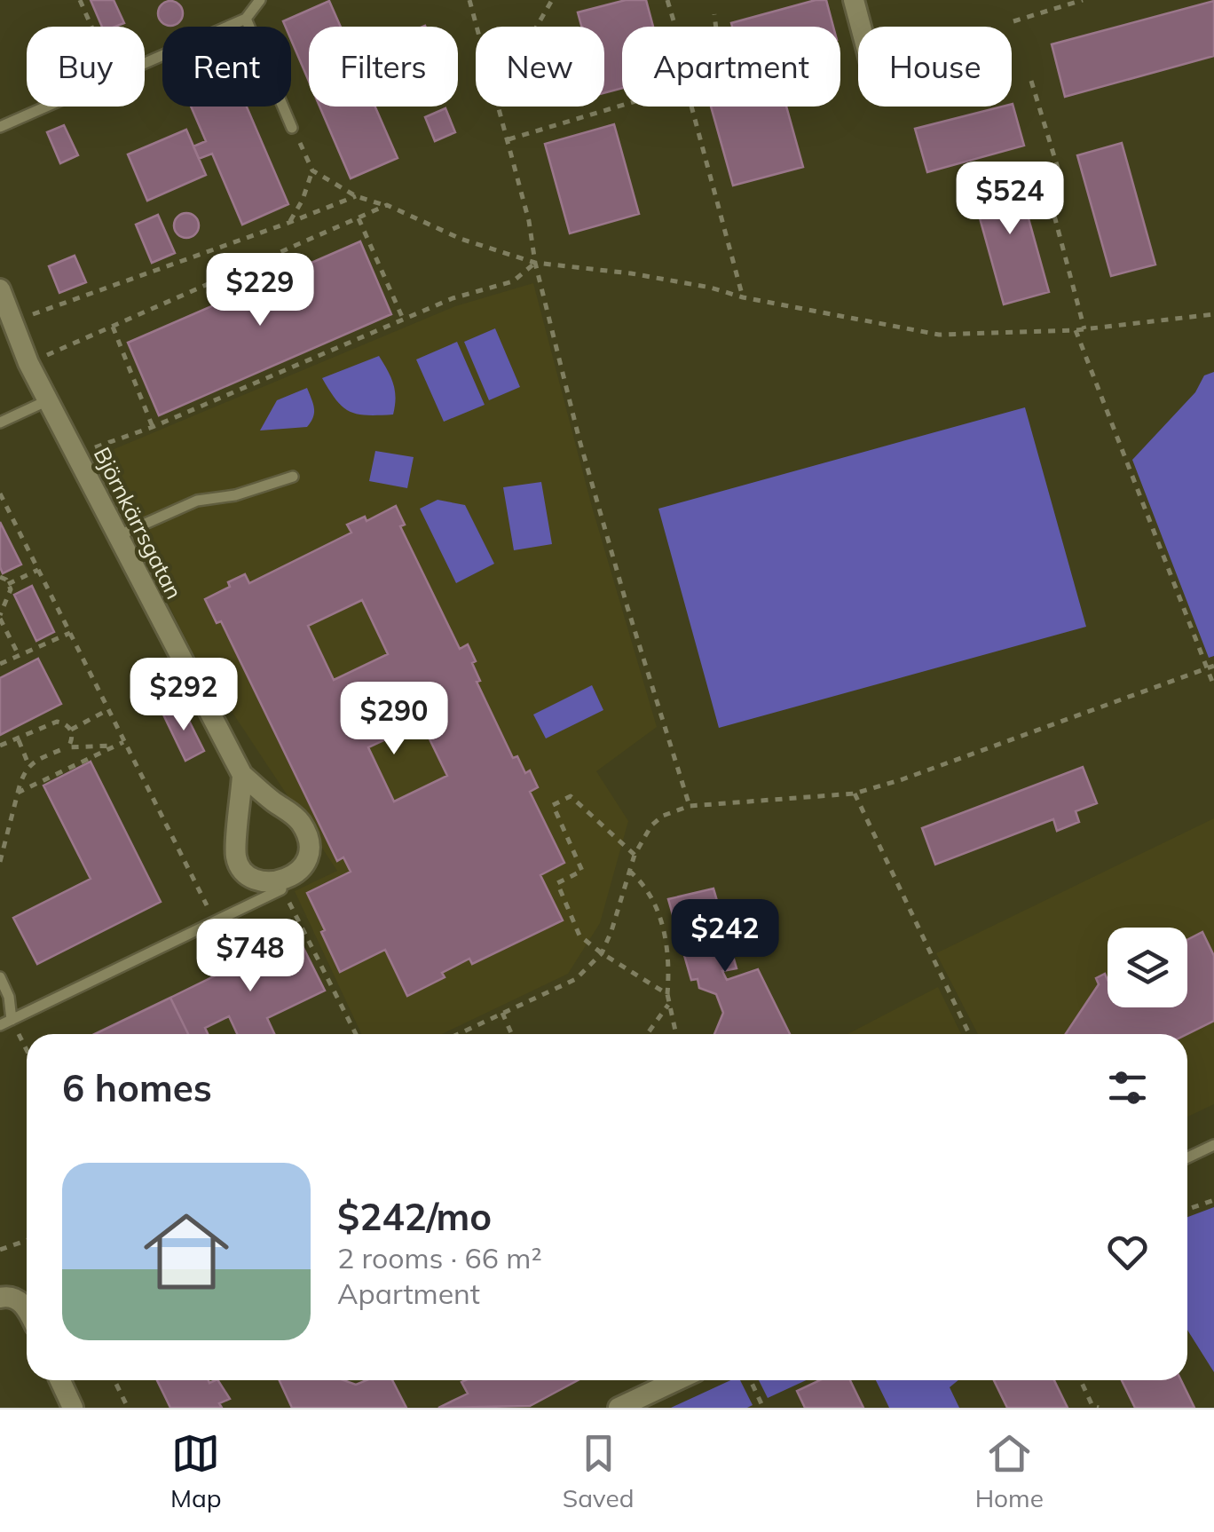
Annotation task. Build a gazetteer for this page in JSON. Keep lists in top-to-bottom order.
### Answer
{
  "streets": {
    "street": ["Björnkärrsgatan"]
  },
  "page": {
    "chip": [
      "Buy",
      "Rent",
      "Filters",
      "New",
      "Apartment",
      "House"
    ],
    "price": [
      "$524",
      "$229",
      "$292",
      "$290",
      "$242",
      "$748"
    ],
    "heading": "6 homes",
    "list": [
      {
        "name": "$242/mo",
        "note": "2 rooms · 66 m² · Apartment"
      }
    ],
    "tabs": ["Map", "Saved", "Home"]
  }
}
